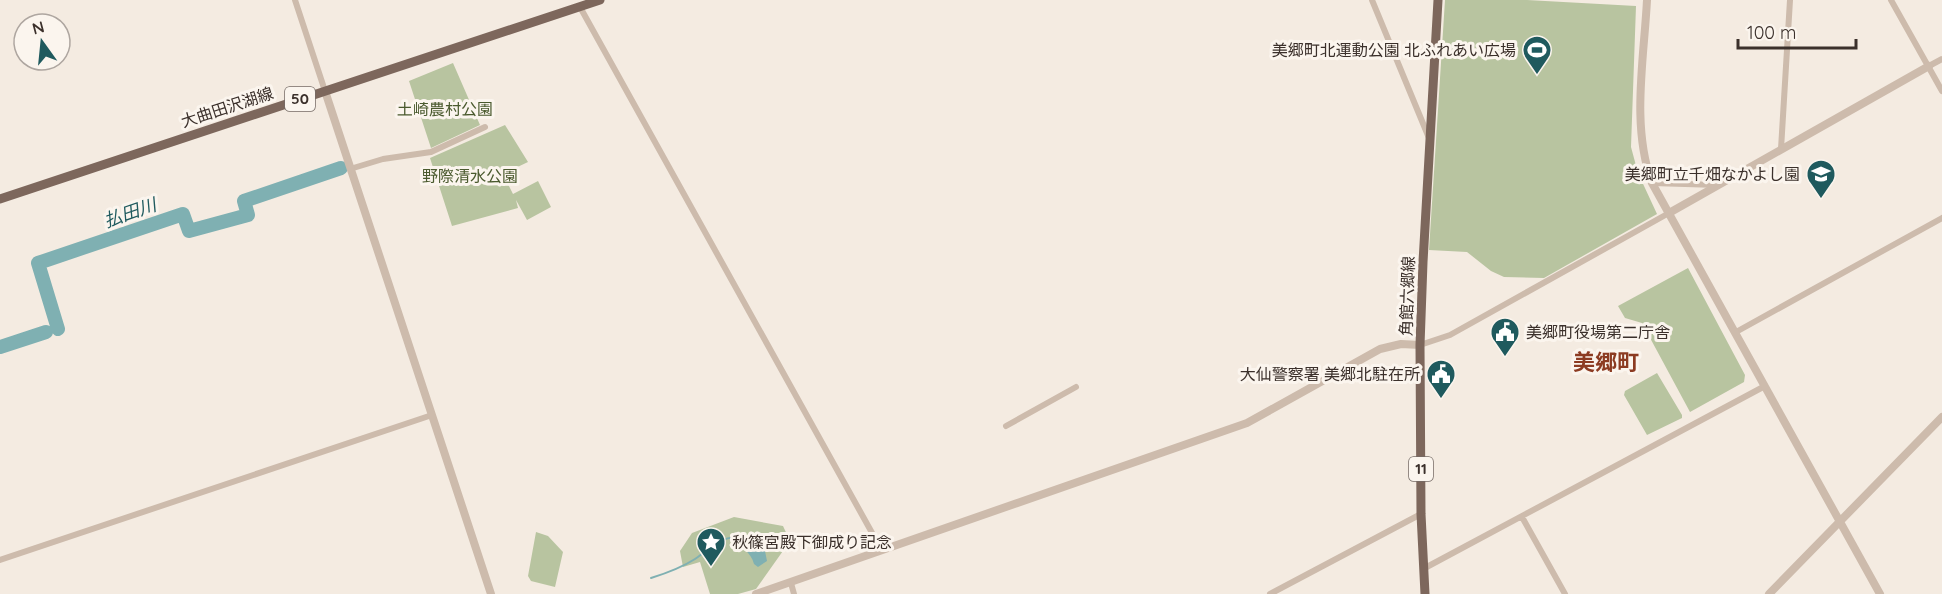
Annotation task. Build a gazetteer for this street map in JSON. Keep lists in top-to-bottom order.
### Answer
{
  "streets": {
    "main road": [
      "50",
      "大曲田沢湖線",
      "角館六郷線",
      "11"
    ]
  },
  "districts": ["美郷町"],
  "water": ["払田川"],
  "parks": ["土崎農村公園", "野際清水公園"],
  "places": {
    "sports": ["美郷町北運動公園 北ふれあい広場"],
    "school or university": ["美郷町立千畑なかよし園"],
    "public building": ["美郷町役場第二庁舎", "大仙警察署 美郷北駐在所"],
    "place": ["秋篠宮殿下御成り記念"]
  },
  "scale_bar": "100 m",
  "north": "top"
}
